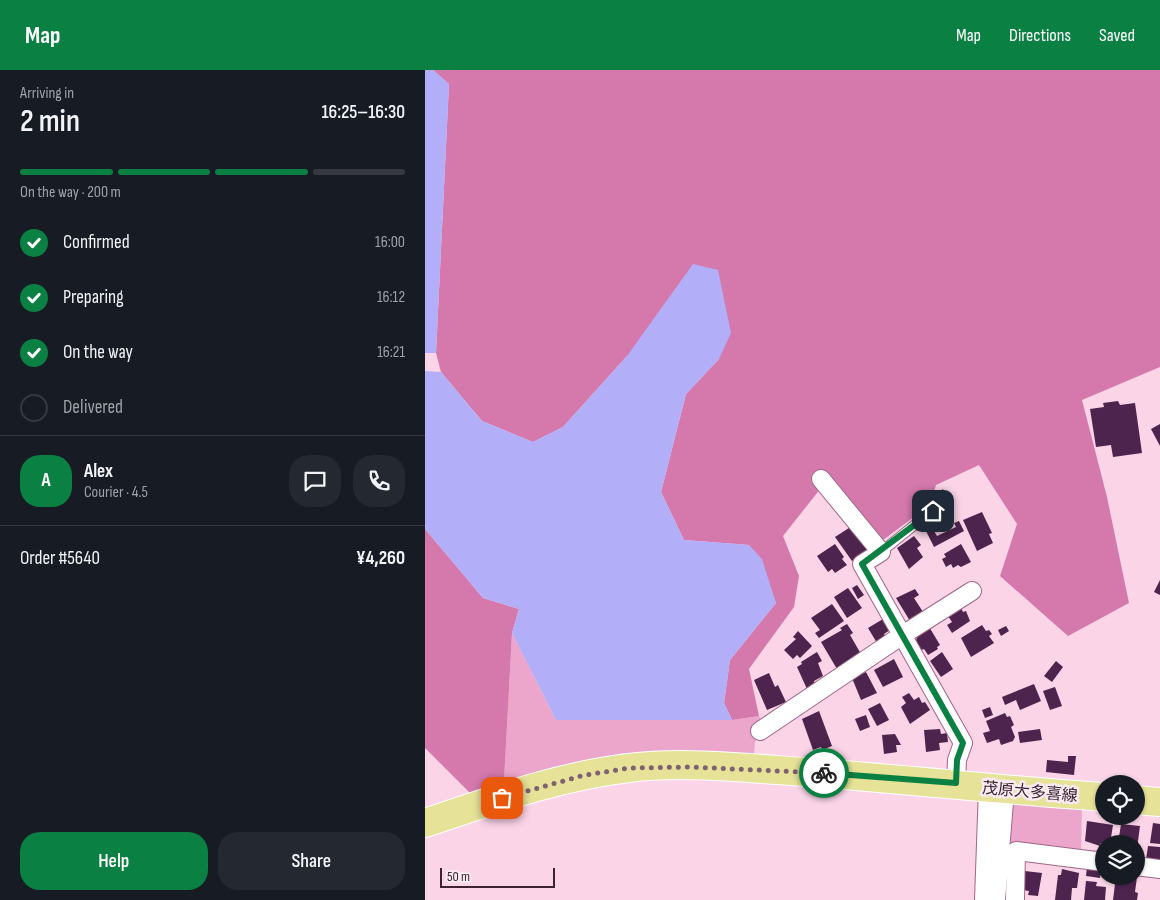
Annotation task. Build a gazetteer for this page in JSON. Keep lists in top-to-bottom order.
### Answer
{
  "streets": {
    "main road": ["茂原大多喜線"]
  },
  "scale_bar": "50 m",
  "page": {
    "header": "Map",
    "nav": ["Map", "Directions", "Saved"],
    "heading": ["2 min", "Arriving in", "16:25–16:30"],
    "panel": [
      "Alex",
      "Courier · 4.5",
      "Order #5640",
      "¥4,260"
    ],
    "bar": "On the way · 200 m",
    "list": [
      ["Confirmed", "16:00"],
      ["Preparing", "16:12"],
      ["On the way", "16:21"],
      "Delivered"
    ],
    "round": "A",
    "buttons": ["Help", "Share"],
    "scale": "50 m"
  }
}
